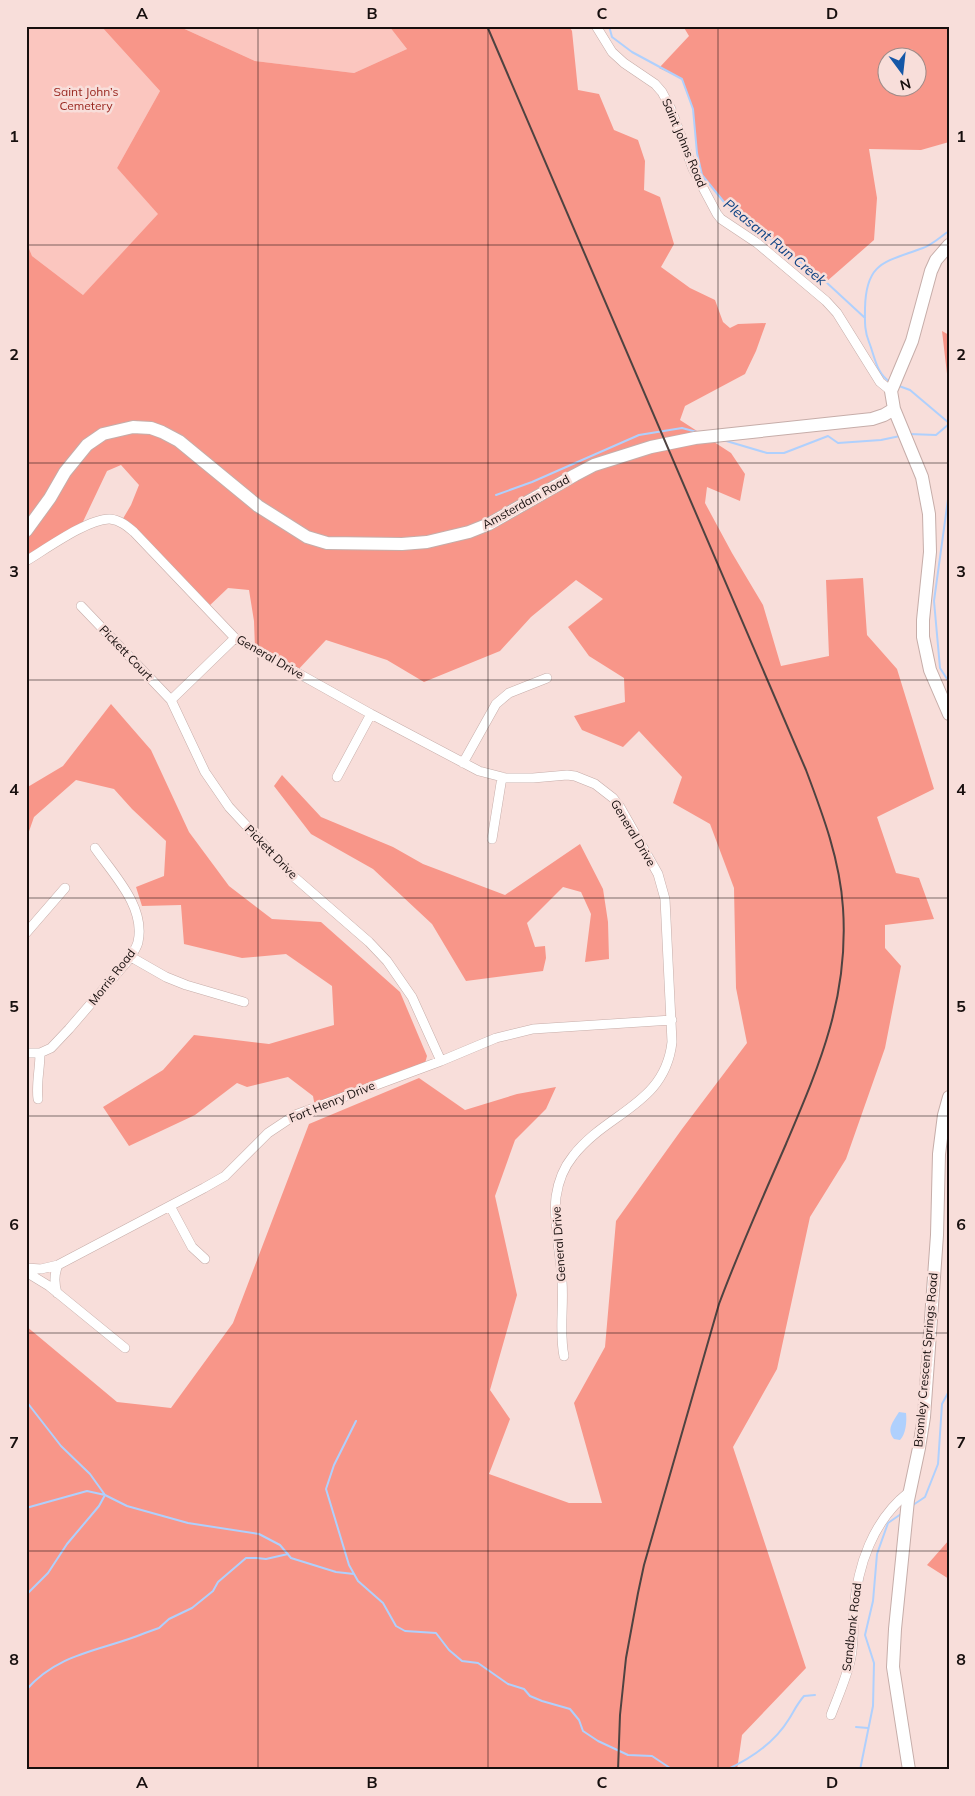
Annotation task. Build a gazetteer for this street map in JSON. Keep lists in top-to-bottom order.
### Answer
{
  "streets": {
    "street": [
      "Saint Johns Road",
      "Amsterdam Road",
      "Pickett Court",
      "General Drive",
      "Pickett Drive",
      "Morris Road",
      "Fort Henry Drive",
      "Bromley Crescent Springs Road",
      "Sandbank Road"
    ]
  },
  "crossings": [
    ["Pickett Court", "Pickett Drive"],
    ["General Drive", "Fort Henry Drive"],
    ["Pickett Drive", "Fort Henry Drive"],
    ["Bromley Crescent Springs Road", "Sandbank Road"]
  ],
  "water": ["Pleasant Run Creek"],
  "parks": ["Saint John’s Cemetery"],
  "north": "bottom",
  "grid": {
    "columns": [
      "A",
      "B",
      "C",
      "D"
    ],
    "rows": [
      "1",
      "2",
      "3",
      "4",
      "5",
      "6",
      "7",
      "8"
    ]
  }
}
